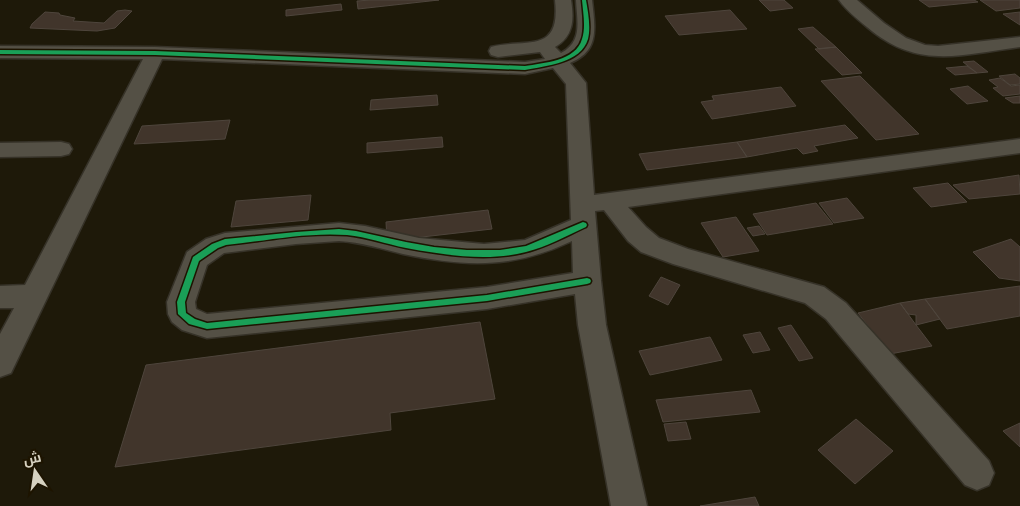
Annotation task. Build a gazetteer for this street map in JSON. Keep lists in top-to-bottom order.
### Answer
{
  "north": "top"
}
